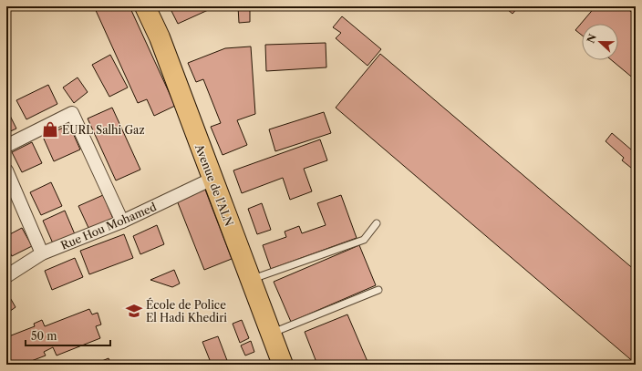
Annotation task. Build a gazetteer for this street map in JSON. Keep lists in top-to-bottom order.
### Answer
{
  "streets": {
    "main road": ["Avenue de l'ALN"],
    "street": ["Rue Hou Mohamed"]
  },
  "crossings": [
    ["Avenue de l'ALN", "Rue Hou Mohamed"]
  ],
  "places": {
    "shop": ["EURL Salhi Gaz"],
    "school or university": ["École de Police El Hadi Khediri"]
  },
  "scale_bar": "50 m",
  "north": "left"
}
